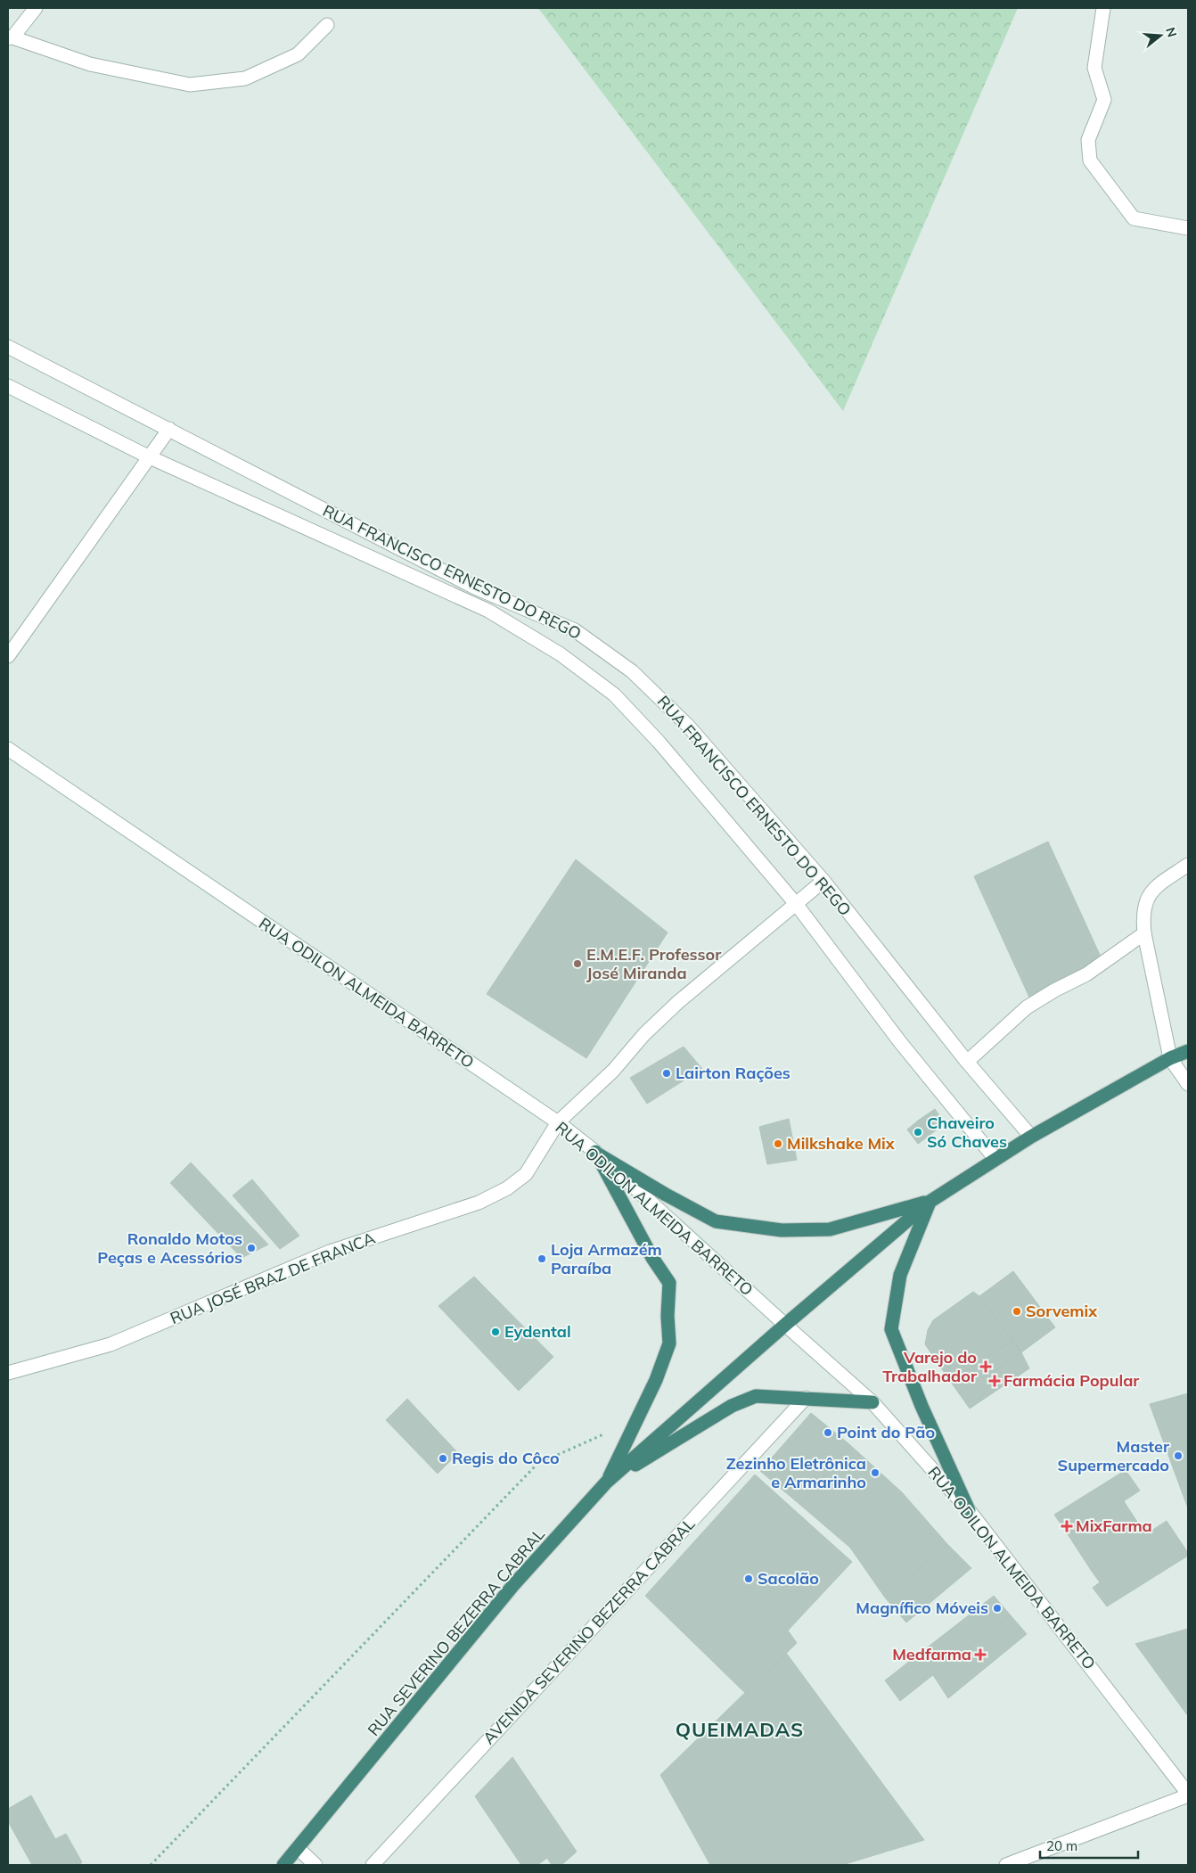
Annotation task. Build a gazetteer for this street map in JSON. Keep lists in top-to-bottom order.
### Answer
{
  "streets": {
    "highway": ["RUA SEVERINO BEZERRA CABRAL"],
    "street": [
      "RUA FRANCISCO ERNESTO DO REGO",
      "RUA ODILON ALMEIDA BARRETO",
      "RUA JOSÉ BRAZ DE FRANCA",
      "AVENIDA SEVERINO BEZERRA CABRAL"
    ]
  },
  "crossings": [
    ["RUA FRANCISCO ERNESTO DO REGO", "RUA JOSÉ BRAZ DE FRANCA"],
    ["RUA ODILON ALMEIDA BARRETO", "RUA JOSÉ BRAZ DE FRANCA"],
    ["RUA ODILON ALMEIDA BARRETO", "RUA SEVERINO BEZERRA CABRAL"]
  ],
  "districts": ["QUEIMADAS"],
  "places": {
    "other": [
      "E.M.E.F. Professor José Miranda",
      "Lairton Rações",
      "Chaveiro Só Chaves",
      "Milkshake Mix",
      "Ronaldo Motos Peças e Acessórios",
      "Loja Armazém Paraíba",
      "Sorvemix",
      "Eydental",
      "Point do Pão",
      "Master Supermercado",
      "Regis do Côco",
      "Zezinho Eletrônica e Armarinho",
      "Sacolão",
      "Magnífico Móveis"
    ],
    "health": [
      "Varejo do Trabalhador",
      "Farmácia Popular",
      "MixFarma",
      "Medfarma"
    ]
  },
  "scale_bar": "20 m",
  "north": "right"
}
